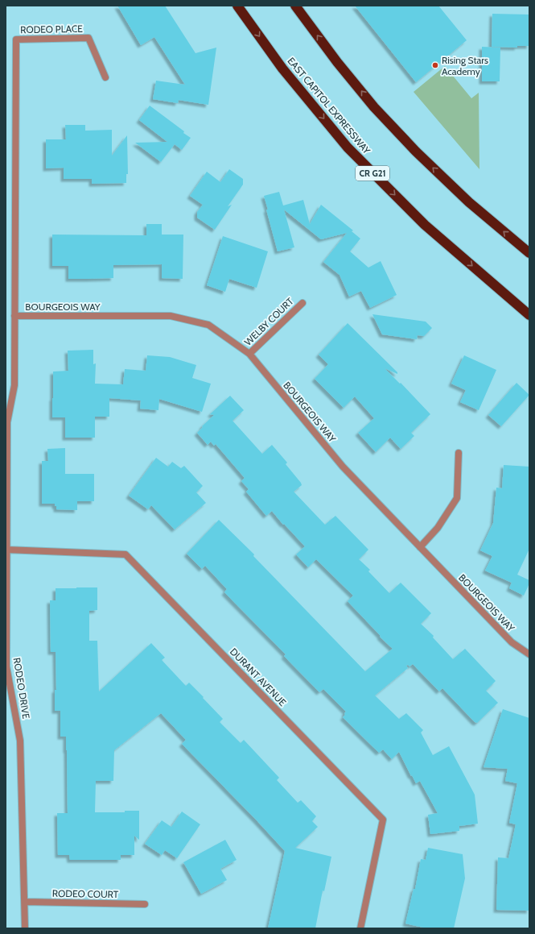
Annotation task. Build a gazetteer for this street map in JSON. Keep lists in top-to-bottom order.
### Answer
{
  "streets": {
    "highway": ["EAST CAPITOL EXPRESSWAY", "CR G21"],
    "street": [
      "RODEO PLACE",
      "BOURGEOIS WAY",
      "WELBY COURT",
      "DURANT AVENUE",
      "RODEO DRIVE",
      "RODEO COURT"
    ]
  },
  "crossings": [
    ["RODEO PLACE", "BOURGEOIS WAY"],
    ["RODEO PLACE", "RODEO DRIVE"],
    ["BOURGEOIS WAY", "WELBY COURT"],
    ["BOURGEOIS WAY", "RODEO DRIVE"],
    ["DURANT AVENUE", "RODEO DRIVE"],
    ["RODEO DRIVE", "RODEO COURT"]
  ],
  "places": ["Rising Stars Academy"]
}
